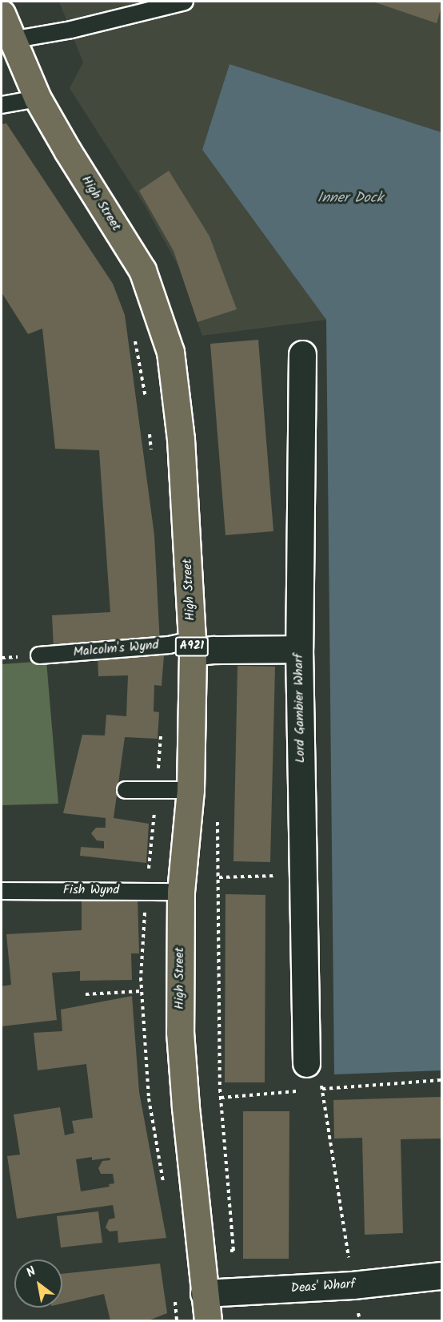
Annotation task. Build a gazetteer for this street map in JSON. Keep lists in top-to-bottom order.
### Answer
{
  "streets": {
    "main road": ["High Street", "A921"],
    "street": ["Lord Gambier Wharf", "Deas' Wharf"],
    "lane": ["Malcolm's Wynd", "Fish Wynd"]
  },
  "crossings": [
    ["High Street", "A921"],
    ["High Street", "Malcolm's Wynd"],
    ["High Street", "Fish Wynd"],
    ["High Street", "Deas' Wharf"],
    ["A921", "Deas' Wharf"]
  ],
  "water": ["Inner Dock"],
  "north": "top left"
}
